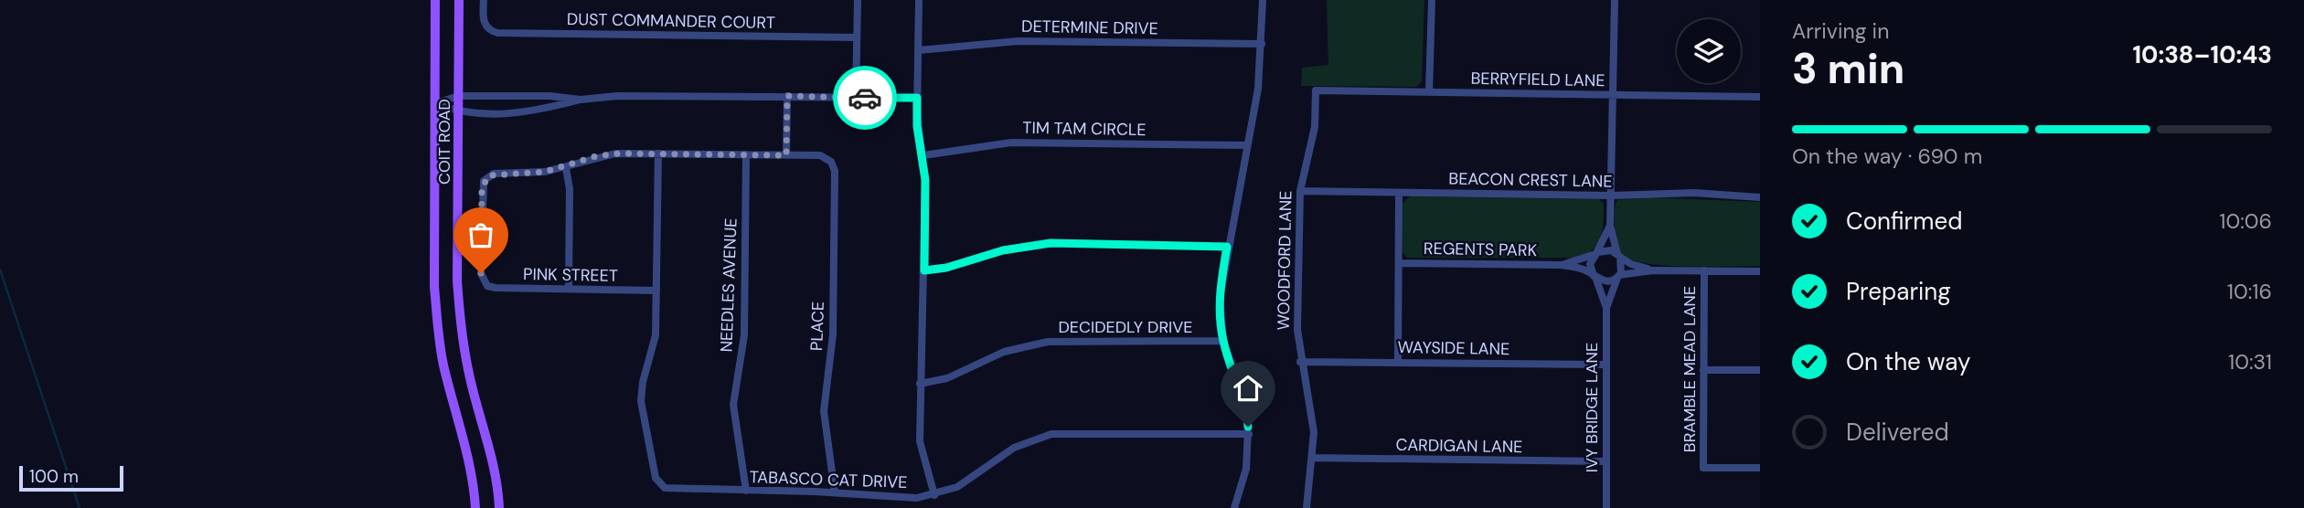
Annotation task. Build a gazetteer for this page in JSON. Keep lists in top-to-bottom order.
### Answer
{
  "streets": {
    "main road": ["COIT ROAD"],
    "street": [
      "DUST COMMANDER COURT",
      "DETERMINE DRIVE",
      "BERRYFIELD LANE",
      "TIM TAM CIRCLE",
      "BEACON CREST LANE",
      "REGENTS PARK",
      "WOODFORD LANE",
      "PINK STREET",
      "NEEDLES AVENUE",
      "PLACE",
      "DECIDEDLY DRIVE",
      "WAYSIDE LANE",
      "BRAMBLE MEAD LANE",
      "IVY BRIDGE LANE",
      "CARDIGAN LANE",
      "TABASCO CAT DRIVE"
    ]
  },
  "crossings": [
    ["BERRYFIELD LANE", "WOODFORD LANE"],
    ["BEACON CREST LANE", "WOODFORD LANE"],
    ["REGENTS PARK", "IVY BRIDGE LANE"],
    ["WOODFORD LANE", "WAYSIDE LANE"],
    ["WOODFORD LANE", "CARDIGAN LANE"],
    ["PINK STREET", "TABASCO CAT DRIVE"],
    ["NEEDLES AVENUE", "TABASCO CAT DRIVE"],
    ["PLACE", "TABASCO CAT DRIVE"],
    ["WAYSIDE LANE", "IVY BRIDGE LANE"],
    ["IVY BRIDGE LANE", "CARDIGAN LANE"]
  ],
  "scale_bar": "100 m",
  "page": {
    "heading": ["3 min", "Arriving in", "10:38–10:43"],
    "bar": "On the way · 690 m",
    "list": [
      ["Confirmed", "10:06"],
      ["Preparing", "10:16"],
      ["On the way", "10:31"],
      "Delivered"
    ],
    "scale": "100 m"
  }
}
